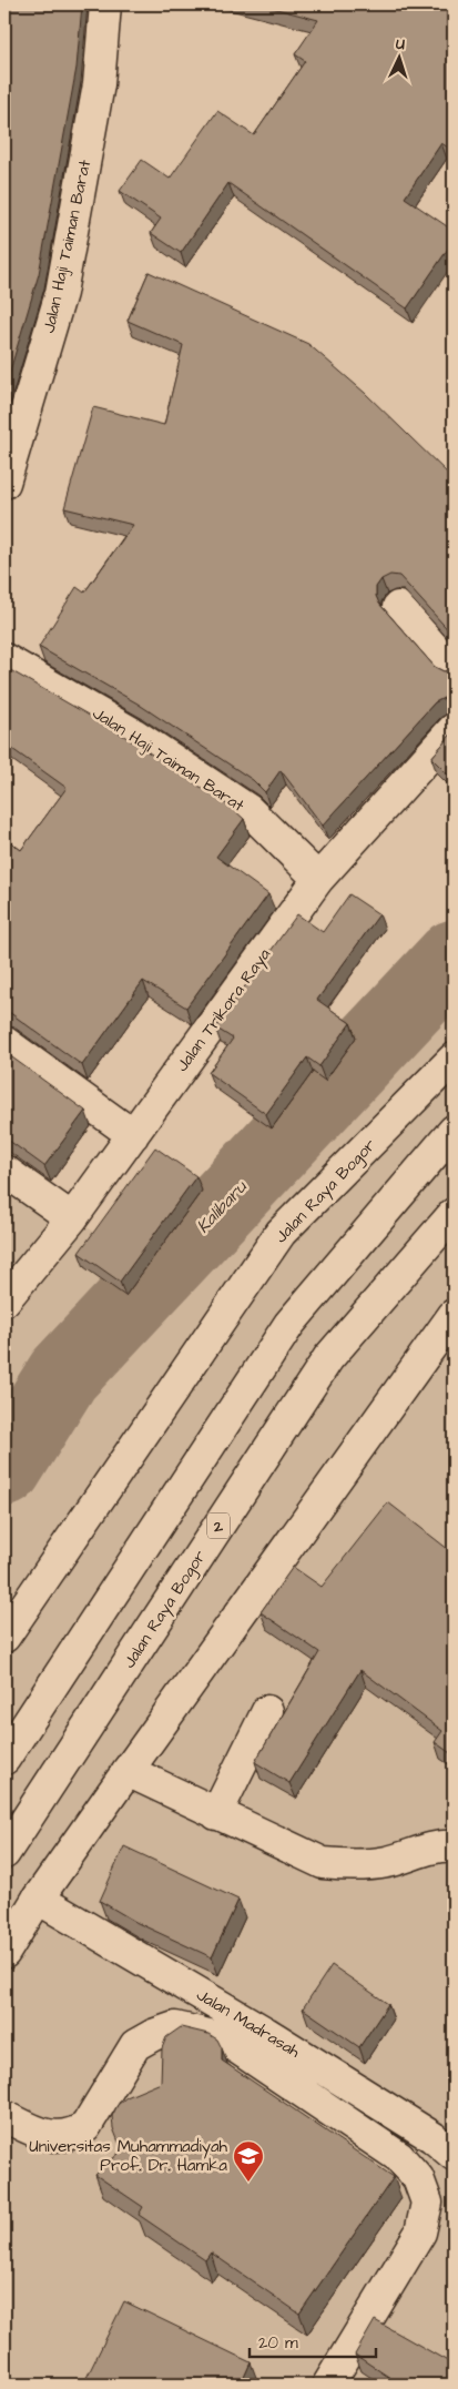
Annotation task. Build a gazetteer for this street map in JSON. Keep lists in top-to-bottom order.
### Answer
{
  "streets": {
    "main road": [
      "Jalan Haji Taiman Barat",
      "Jalan Trikora Raya",
      "Jalan Raya Bogor",
      "2",
      "Jalan Madrasah"
    ]
  },
  "crossings": [
    ["Jalan Haji Taiman Barat", "Jalan Trikora Raya"]
  ],
  "water": ["Kalibaru"],
  "places": {
    "school or university": ["Universitas Muhammadiyah Prof. Dr. Hamka"]
  },
  "scale_bar": "20 m",
  "north": "top"
}
